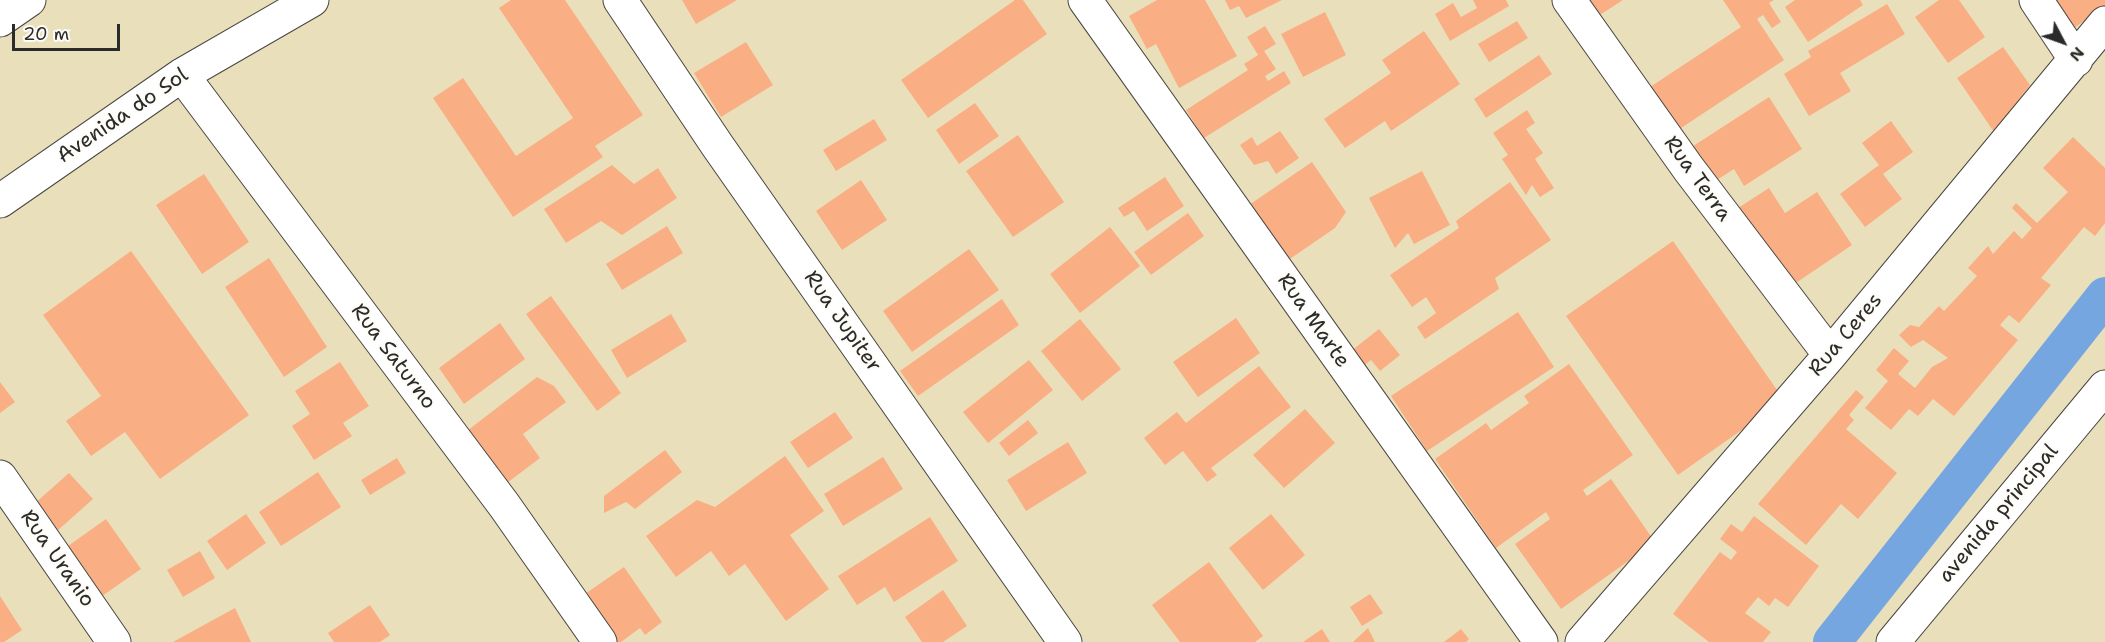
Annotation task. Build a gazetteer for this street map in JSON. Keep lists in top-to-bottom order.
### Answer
{
  "streets": {
    "main road": [
      "Avenida do Sol",
      "Rua Terra",
      "Rua Marte",
      "Rua Jupiter",
      "Rua Ceres",
      "Rua Saturno",
      "avenida principal",
      "Rua Uranio"
    ]
  },
  "crossings": [
    ["Avenida do Sol", "Rua Saturno"],
    ["Rua Terra", "Rua Ceres"]
  ],
  "scale_bar": "20 m",
  "north": "bottom right"
}
